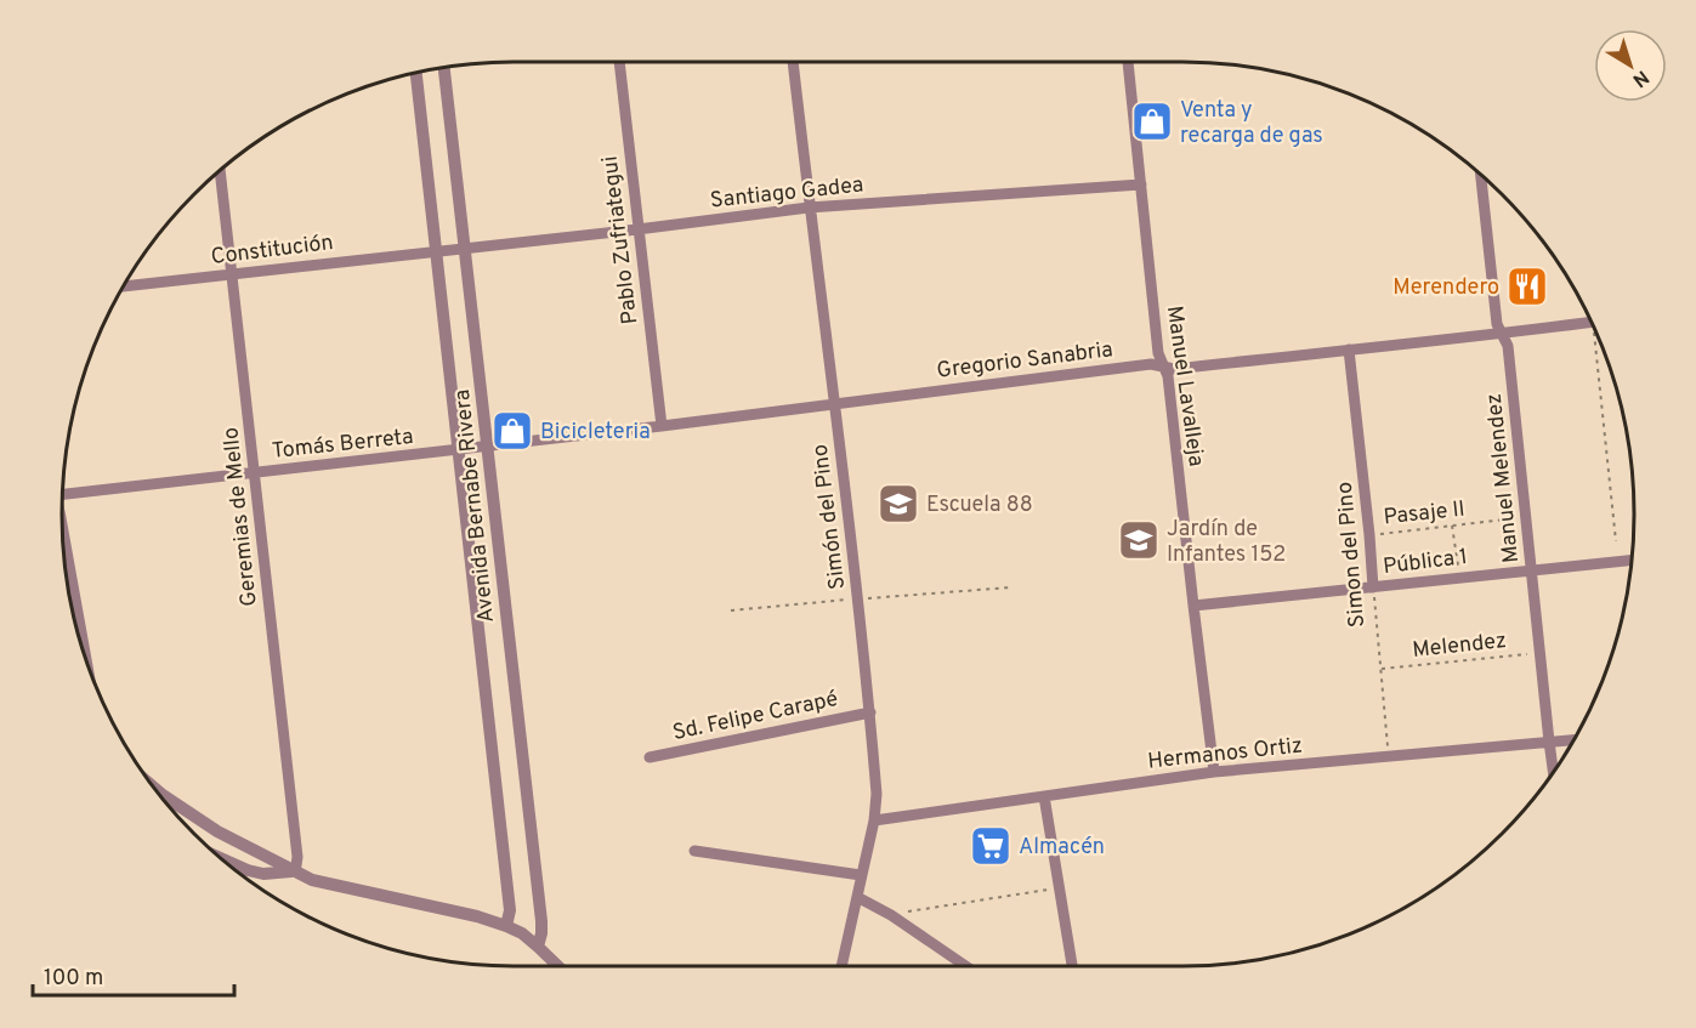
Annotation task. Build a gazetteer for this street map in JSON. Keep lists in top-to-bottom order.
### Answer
{
  "streets": {
    "street": [
      "Santiago Gadea",
      "Pablo Zufriategui",
      "Constitución",
      "Gregorio Sanabria",
      "Manuel Lavalleja",
      "Tomás Berreta",
      "Manuel Melendez",
      "Avenida Bernabe Rivera",
      "Geremias de Mello",
      "Simón del Pino",
      "Simon del Pino",
      "Pública 1",
      "Sd. Felipe Carapé",
      "Hermanos Ortiz"
    ],
    "path": ["Pasaje II", "Melendez"]
  },
  "crossings": [
    ["Santiago Gadea", "Pablo Zufriategui"],
    ["Santiago Gadea", "Constitución"],
    ["Santiago Gadea", "Manuel Lavalleja"],
    ["Santiago Gadea", "Avenida Bernabe Rivera"],
    ["Santiago Gadea", "Simón del Pino"],
    ["Pablo Zufriategui", "Gregorio Sanabria"],
    ["Constitución", "Avenida Bernabe Rivera"],
    ["Constitución", "Geremias de Mello"],
    ["Gregorio Sanabria", "Manuel Lavalleja"],
    ["Gregorio Sanabria", "Tomás Berreta"],
    ["Gregorio Sanabria", "Manuel Melendez"],
    ["Gregorio Sanabria", "Avenida Bernabe Rivera"],
    ["Gregorio Sanabria", "Simón del Pino"],
    ["Gregorio Sanabria", "Simon del Pino"],
    ["Manuel Lavalleja", "Pública 1"],
    ["Manuel Lavalleja", "Hermanos Ortiz"],
    ["Tomás Berreta", "Avenida Bernabe Rivera"],
    ["Tomás Berreta", "Geremias de Mello"],
    ["Manuel Melendez", "Pasaje II"],
    ["Manuel Melendez", "Pública 1"],
    ["Manuel Melendez", "Melendez"],
    ["Manuel Melendez", "Hermanos Ortiz"],
    ["Pasaje II", "Simon del Pino"],
    ["Simón del Pino", "Sd. Felipe Carapé"],
    ["Simón del Pino", "Hermanos Ortiz"],
    ["Simon del Pino", "Pública 1"],
    ["Simon del Pino", "Melendez"],
    ["Simon del Pino", "Hermanos Ortiz"]
  ],
  "places": {
    "shop": ["Venta y recarga de gas", "Bicicleteria"],
    "restaurant": ["Merendero"],
    "school or university": ["Escuela 88", "Jardín de Infantes 152"],
    "supermarket": ["Almacén"]
  },
  "scale_bar": "100 m",
  "north": "bottom right"
}
